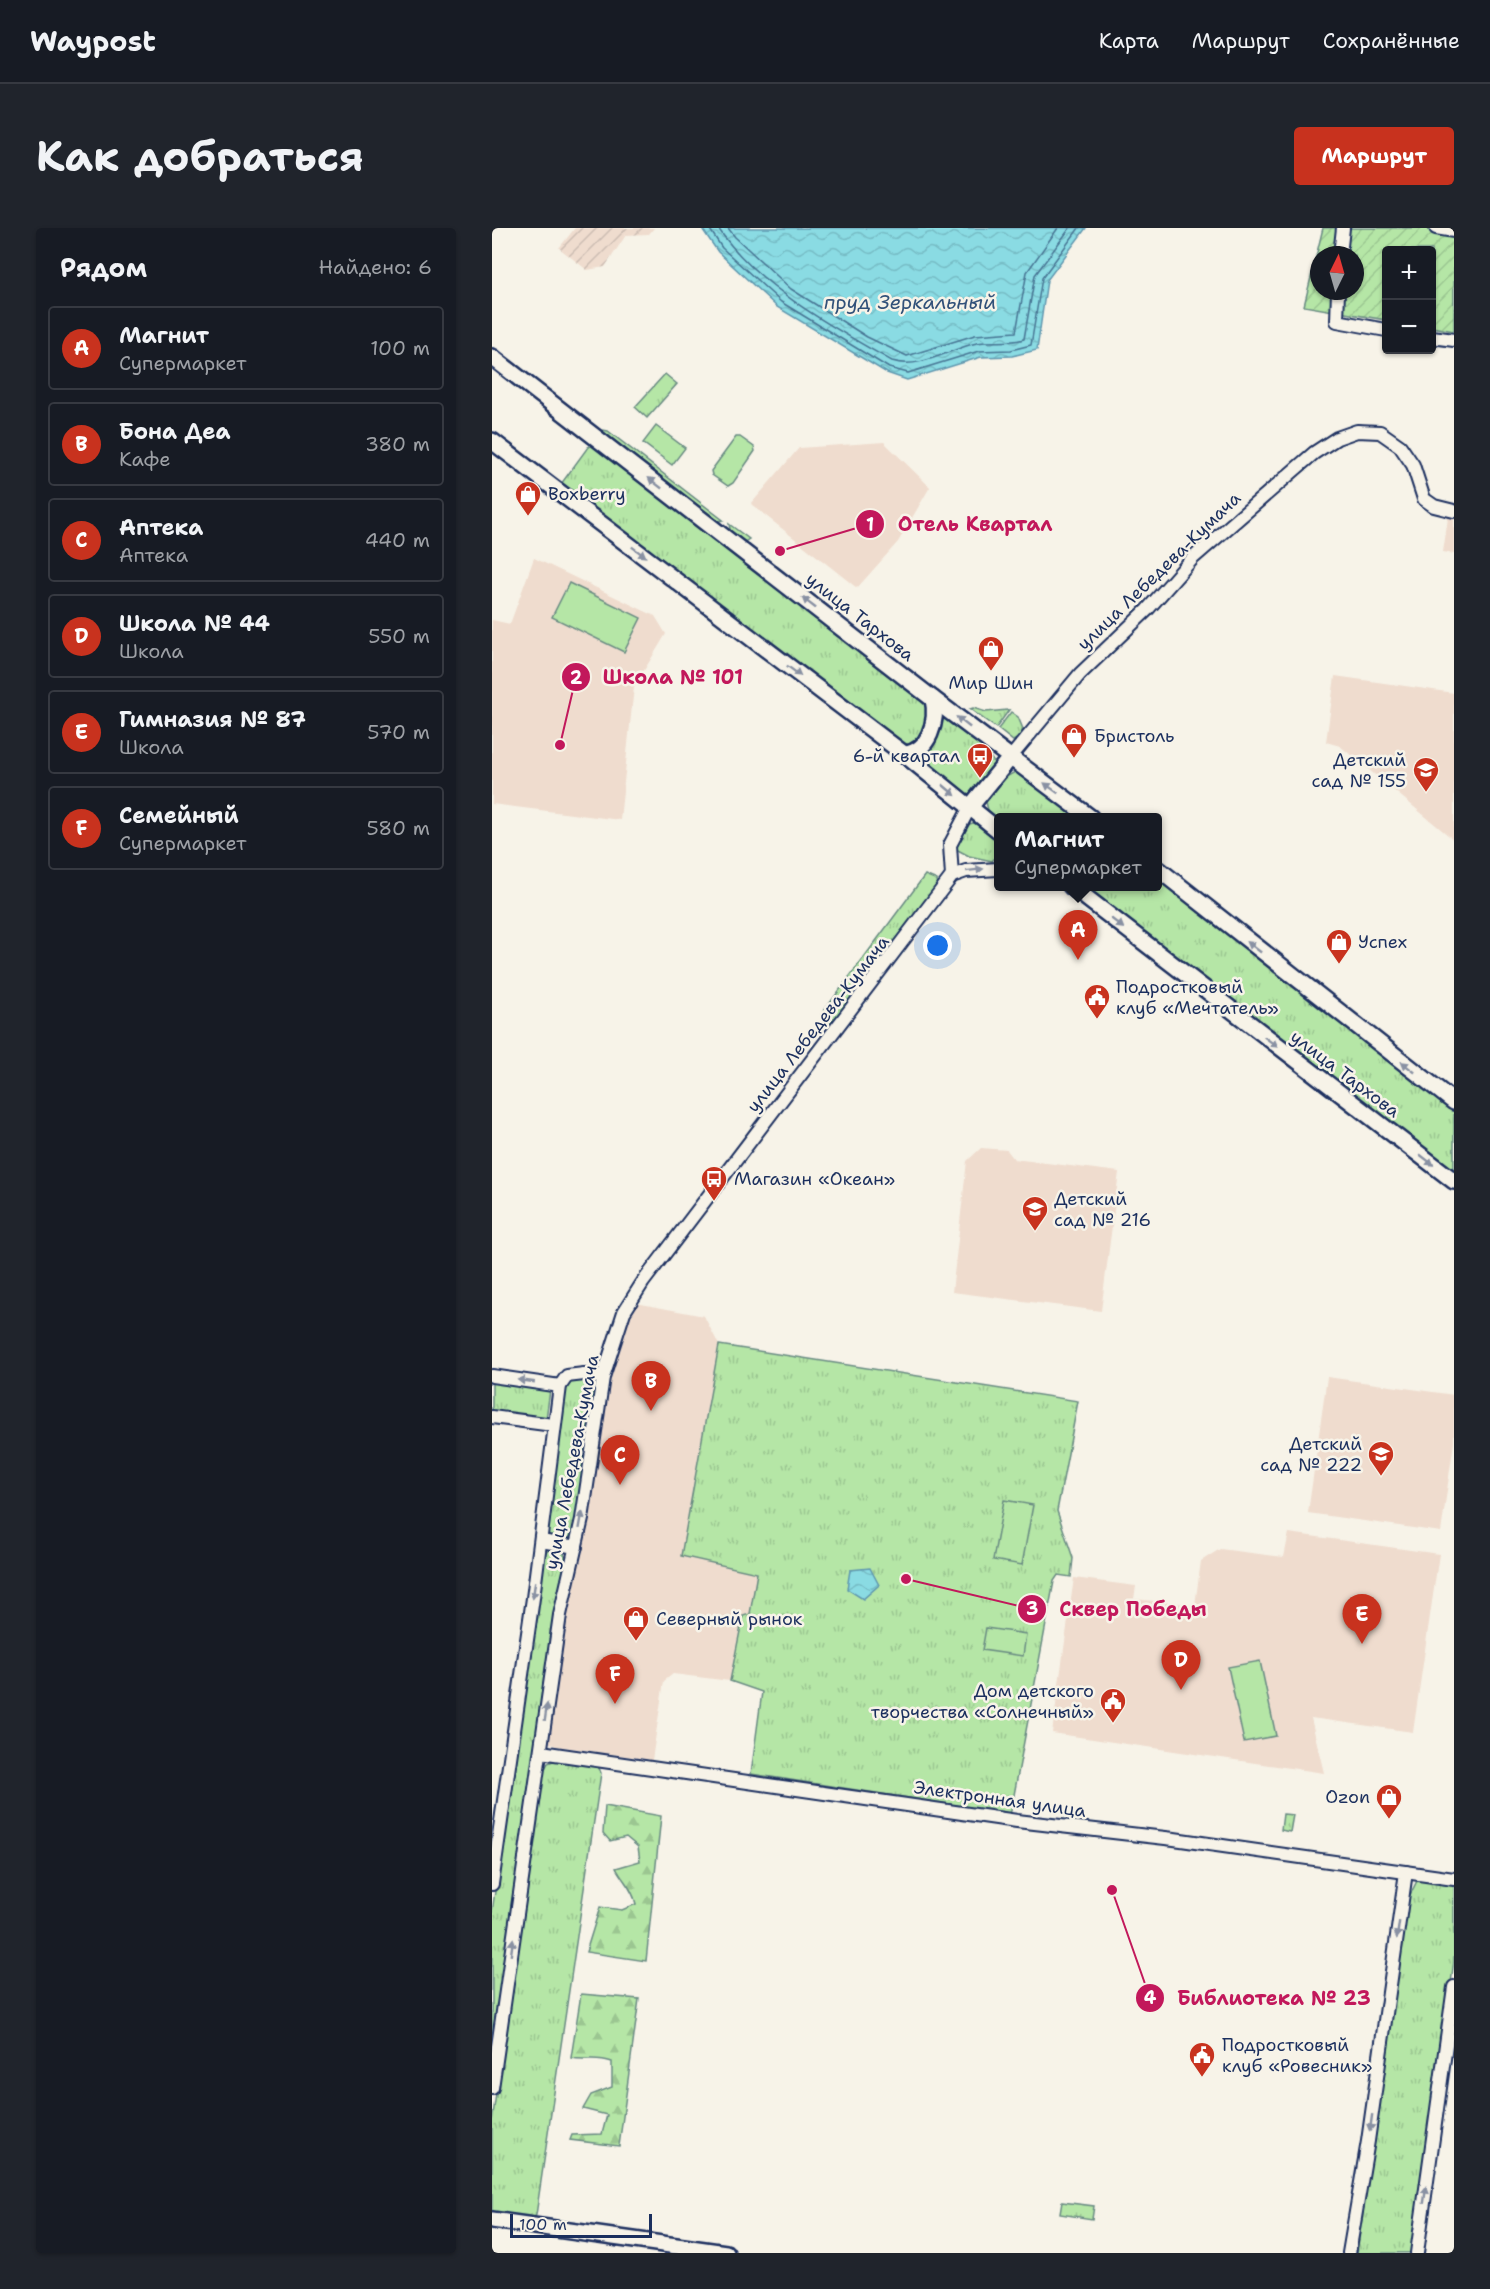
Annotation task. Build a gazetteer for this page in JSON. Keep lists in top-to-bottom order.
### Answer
{
  "streets": {
    "main road": ["улица Тархова"],
    "street": ["улица Лебедева-Кумача", "Электронная улица"]
  },
  "crossings": [
    ["улица Лебедева-Кумача", "улица Тархова"],
    ["улица Лебедева-Кумача", "Электронная улица"]
  ],
  "water": ["пруд Зеркальный"],
  "places": {
    "shop": [
      "Boxberry",
      "Мир Шин",
      "Бристоль",
      "Успех",
      "Северный рынок",
      "Ozon"
    ],
    "other": [
      "Отель Квартал",
      "Школа № 101",
      "Сквер Победы",
      "Библиотека № 23"
    ],
    "bus stop": ["6-й квартал", "Магазин «Океан»"],
    "school or university": ["Детский сад № 155", "Детский сад № 216", "Детский сад № 222"],
    "public building": ["Подростковый клуб «Мечтатель»", "Дом детского творчества «Солнечный»", "Подростковый клуб «Ровесник»"]
  },
  "scale_bar": "100 m",
  "north": "top",
  "page": {
    "header": "Waypost",
    "nav": ["Карта", "Маршрут", "Сохранённые"],
    "buttons": "Маршрут",
    "title": "Как добраться",
    "heading": ["Рядом", "Найдено: 6"],
    "map_buttons": ["+", "−"],
    "list": [
      {
        "mark": "A",
        "name": "Магнит",
        "note": "Супермаркет",
        "value": "100 m"
      },
      {
        "mark": "B",
        "name": "Бона Деа",
        "note": "Кафе",
        "value": "380 m"
      },
      {
        "mark": "C",
        "name": "Аптека",
        "note": "Аптека",
        "value": "440 m"
      },
      {
        "mark": "D",
        "name": "Школа № 44",
        "note": "Школа",
        "value": "550 m"
      },
      {
        "mark": "E",
        "name": "Гимназия № 87",
        "note": "Школа",
        "value": "570 m"
      },
      {
        "mark": "F",
        "name": "Семейный",
        "note": "Супермаркет",
        "value": "580 m"
      }
    ],
    "popup": ["Магнит", "Супермаркет"],
    "pins": [
      "A",
      "B",
      "C",
      "E",
      "D",
      "F"
    ],
    "scale": "100 m"
  }
}
